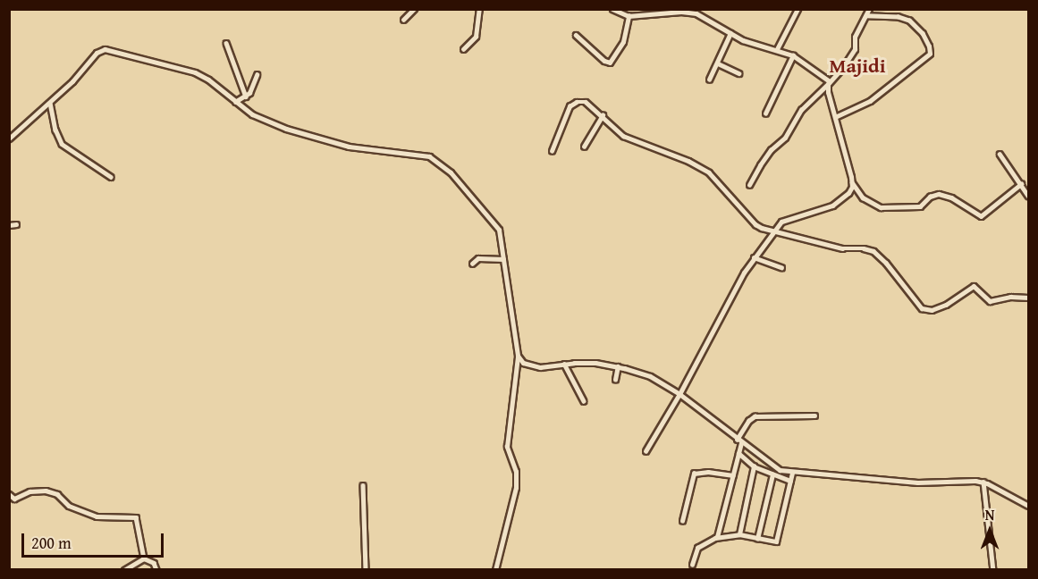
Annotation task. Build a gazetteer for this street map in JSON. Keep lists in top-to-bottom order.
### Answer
{
  "districts": ["Majidi"],
  "scale_bar": "200 m",
  "north": "top"
}
